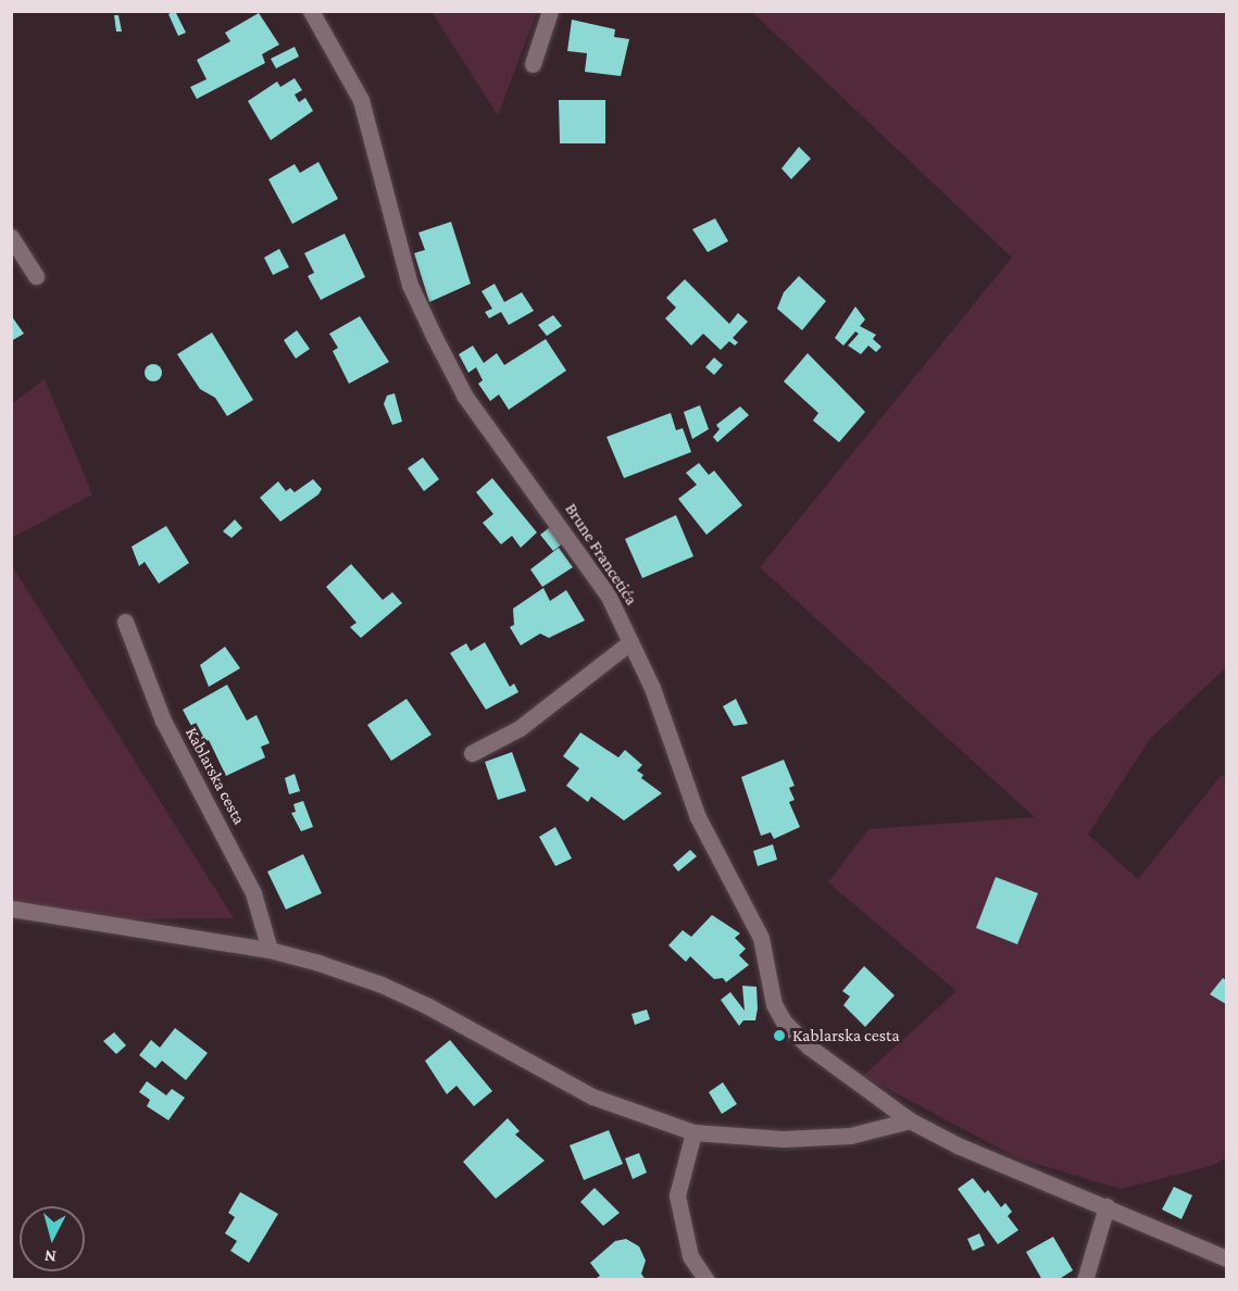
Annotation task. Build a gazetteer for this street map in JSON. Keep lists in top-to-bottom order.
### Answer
{
  "streets": {
    "street": ["Brune Francetića", "Kablarska cesta"]
  },
  "places": ["Kablarska cesta"],
  "north": "bottom"
}
